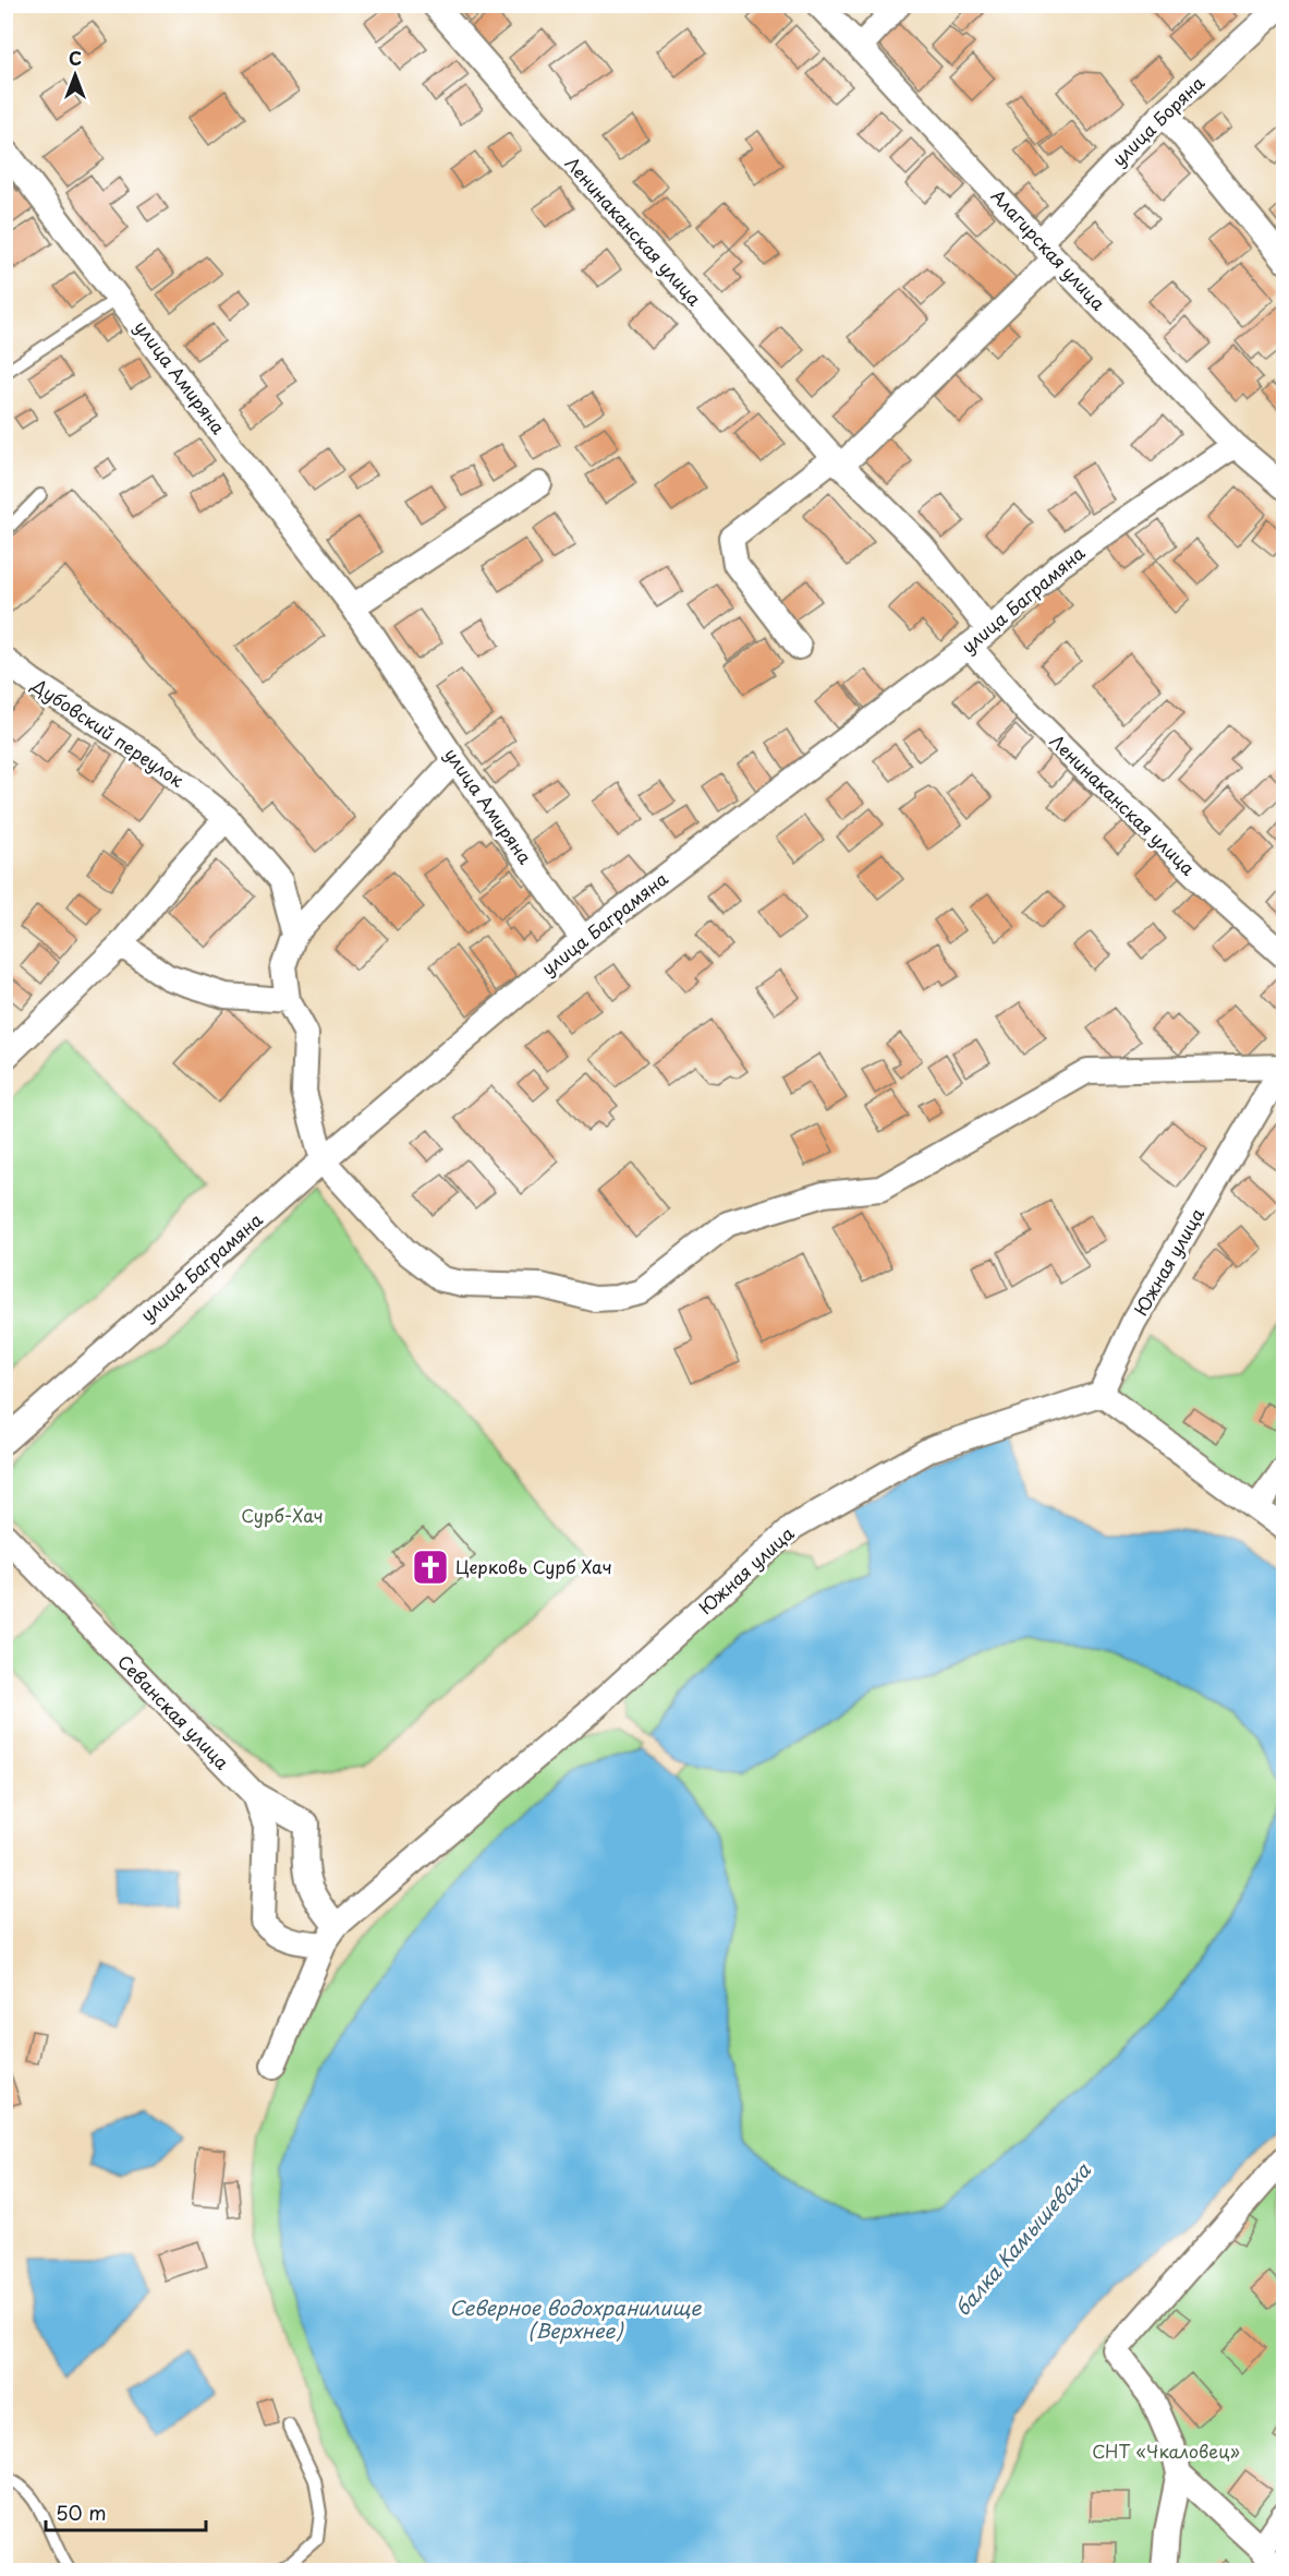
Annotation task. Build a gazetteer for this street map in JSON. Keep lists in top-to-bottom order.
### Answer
{
  "streets": {
    "street": [
      "улица Боряна",
      "Ленинаканская улица",
      "Алагирская улица",
      "улица Амиряна",
      "улица Баграмяна",
      "Дубовский переулок",
      "Южная улица",
      "Севанская улица"
    ]
  },
  "crossings": [
    ["улица Боряна", "Ленинаканская улица"],
    ["улица Боряна", "Алагирская улица"],
    ["Ленинаканская улица", "улица Баграмяна"],
    ["Алагирская улица", "улица Баграмяна"],
    ["улица Амиряна", "улица Баграмяна"],
    ["улица Баграмяна", "Южная улица"],
    ["Южная улица", "Севанская улица"]
  ],
  "water": ["балка Камышеваха", "Северное водохранилище (Верхнее)"],
  "parks": ["Сурб-Хач", "СНТ «Чкаловец»"],
  "places": {
    "church": ["Церковь Сурб Хач"]
  },
  "scale_bar": "50 m",
  "north": "top"
}
